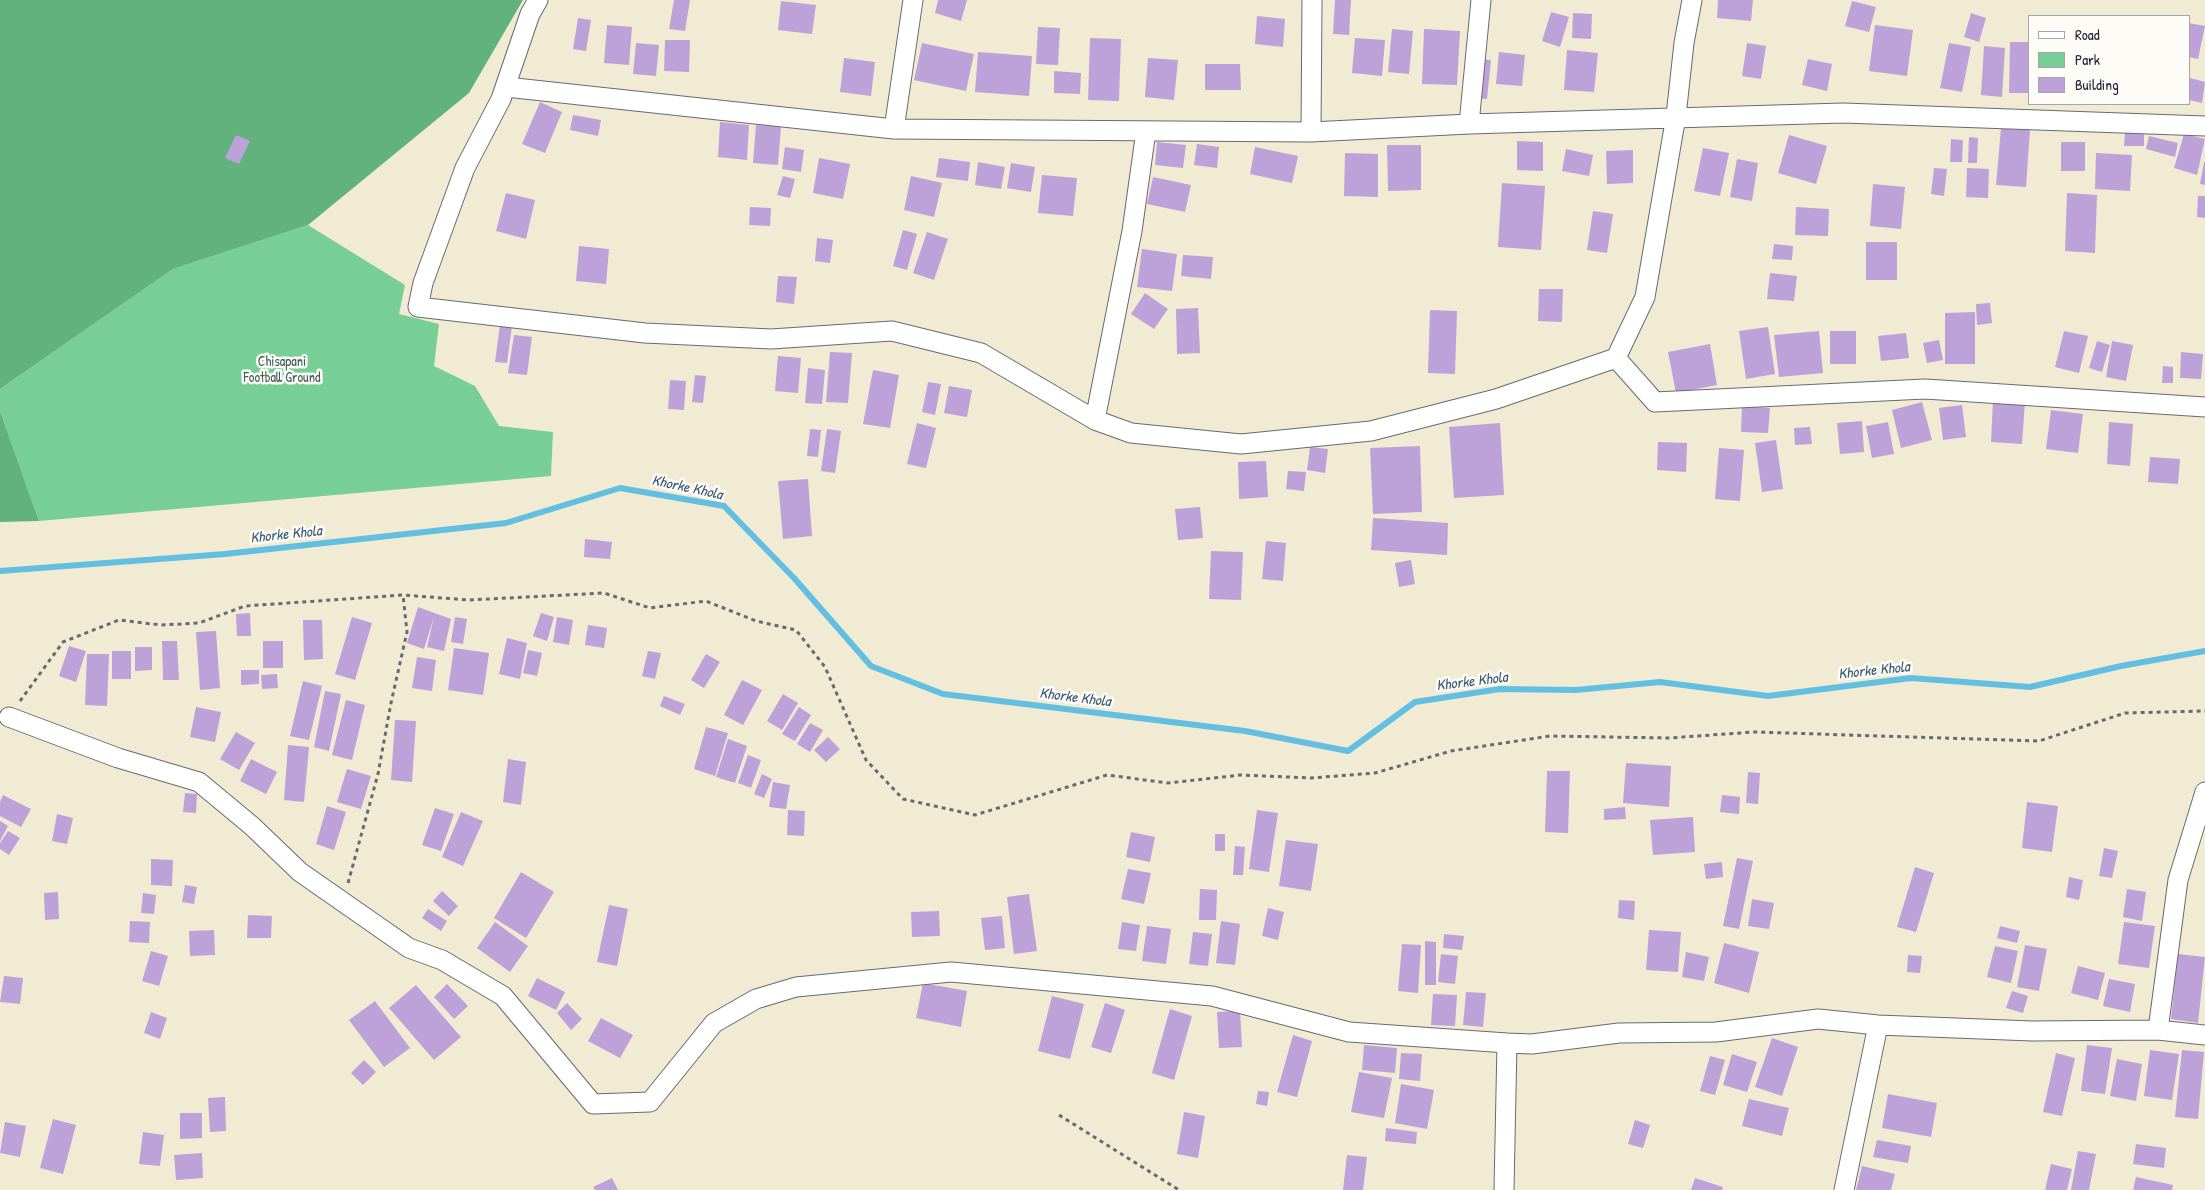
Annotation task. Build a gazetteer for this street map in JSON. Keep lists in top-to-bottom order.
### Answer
{
  "water": ["Khorke Khola"],
  "parks": ["Chisapani Football Ground"],
  "legend": ["Road", "Park", "Building"]
}
